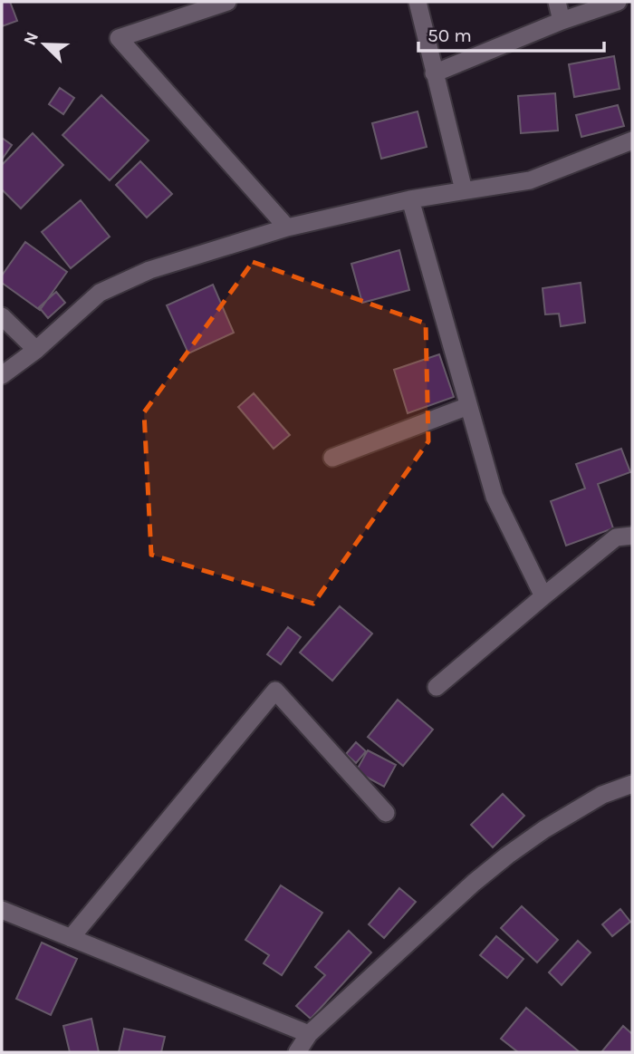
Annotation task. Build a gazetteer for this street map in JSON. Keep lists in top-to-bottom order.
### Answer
{
  "scale_bar": "50 m",
  "north": "top left"
}
